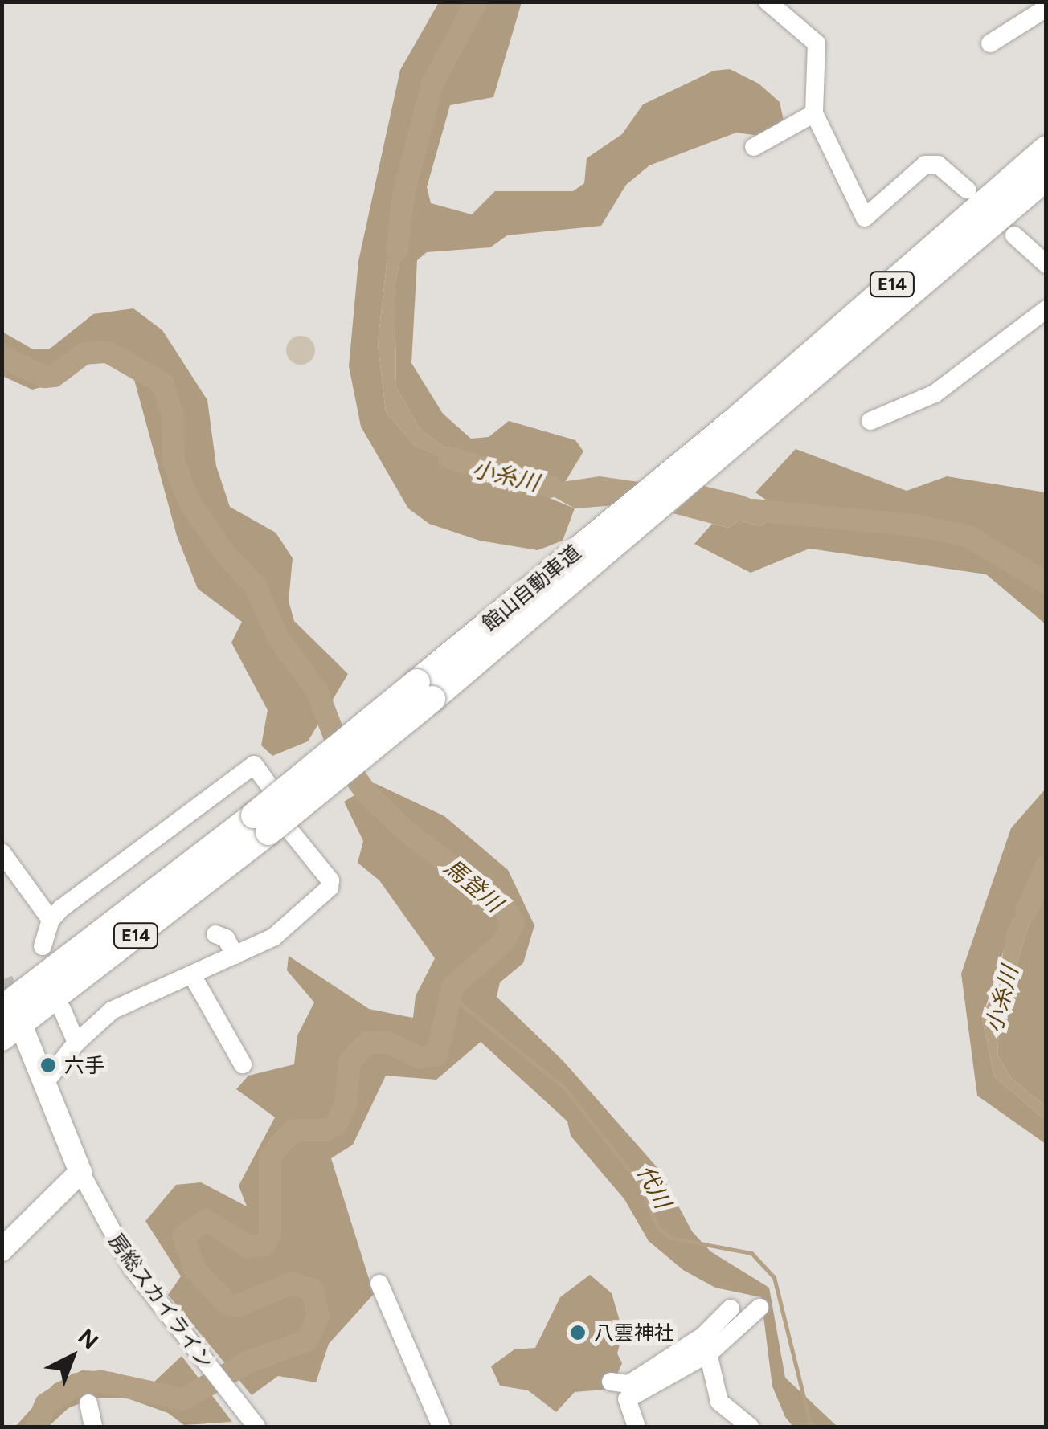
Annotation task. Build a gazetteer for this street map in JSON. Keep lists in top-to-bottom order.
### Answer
{
  "streets": {
    "highway": ["E14", "館山自動車道"],
    "main road": ["房総スカイライン"]
  },
  "crossings": [
    ["館山自動車道", "房総スカイライン"]
  ],
  "water": ["小糸川", "馬登川", "代川"],
  "places": ["六手", "八雲神社"],
  "north": "top right"
}
